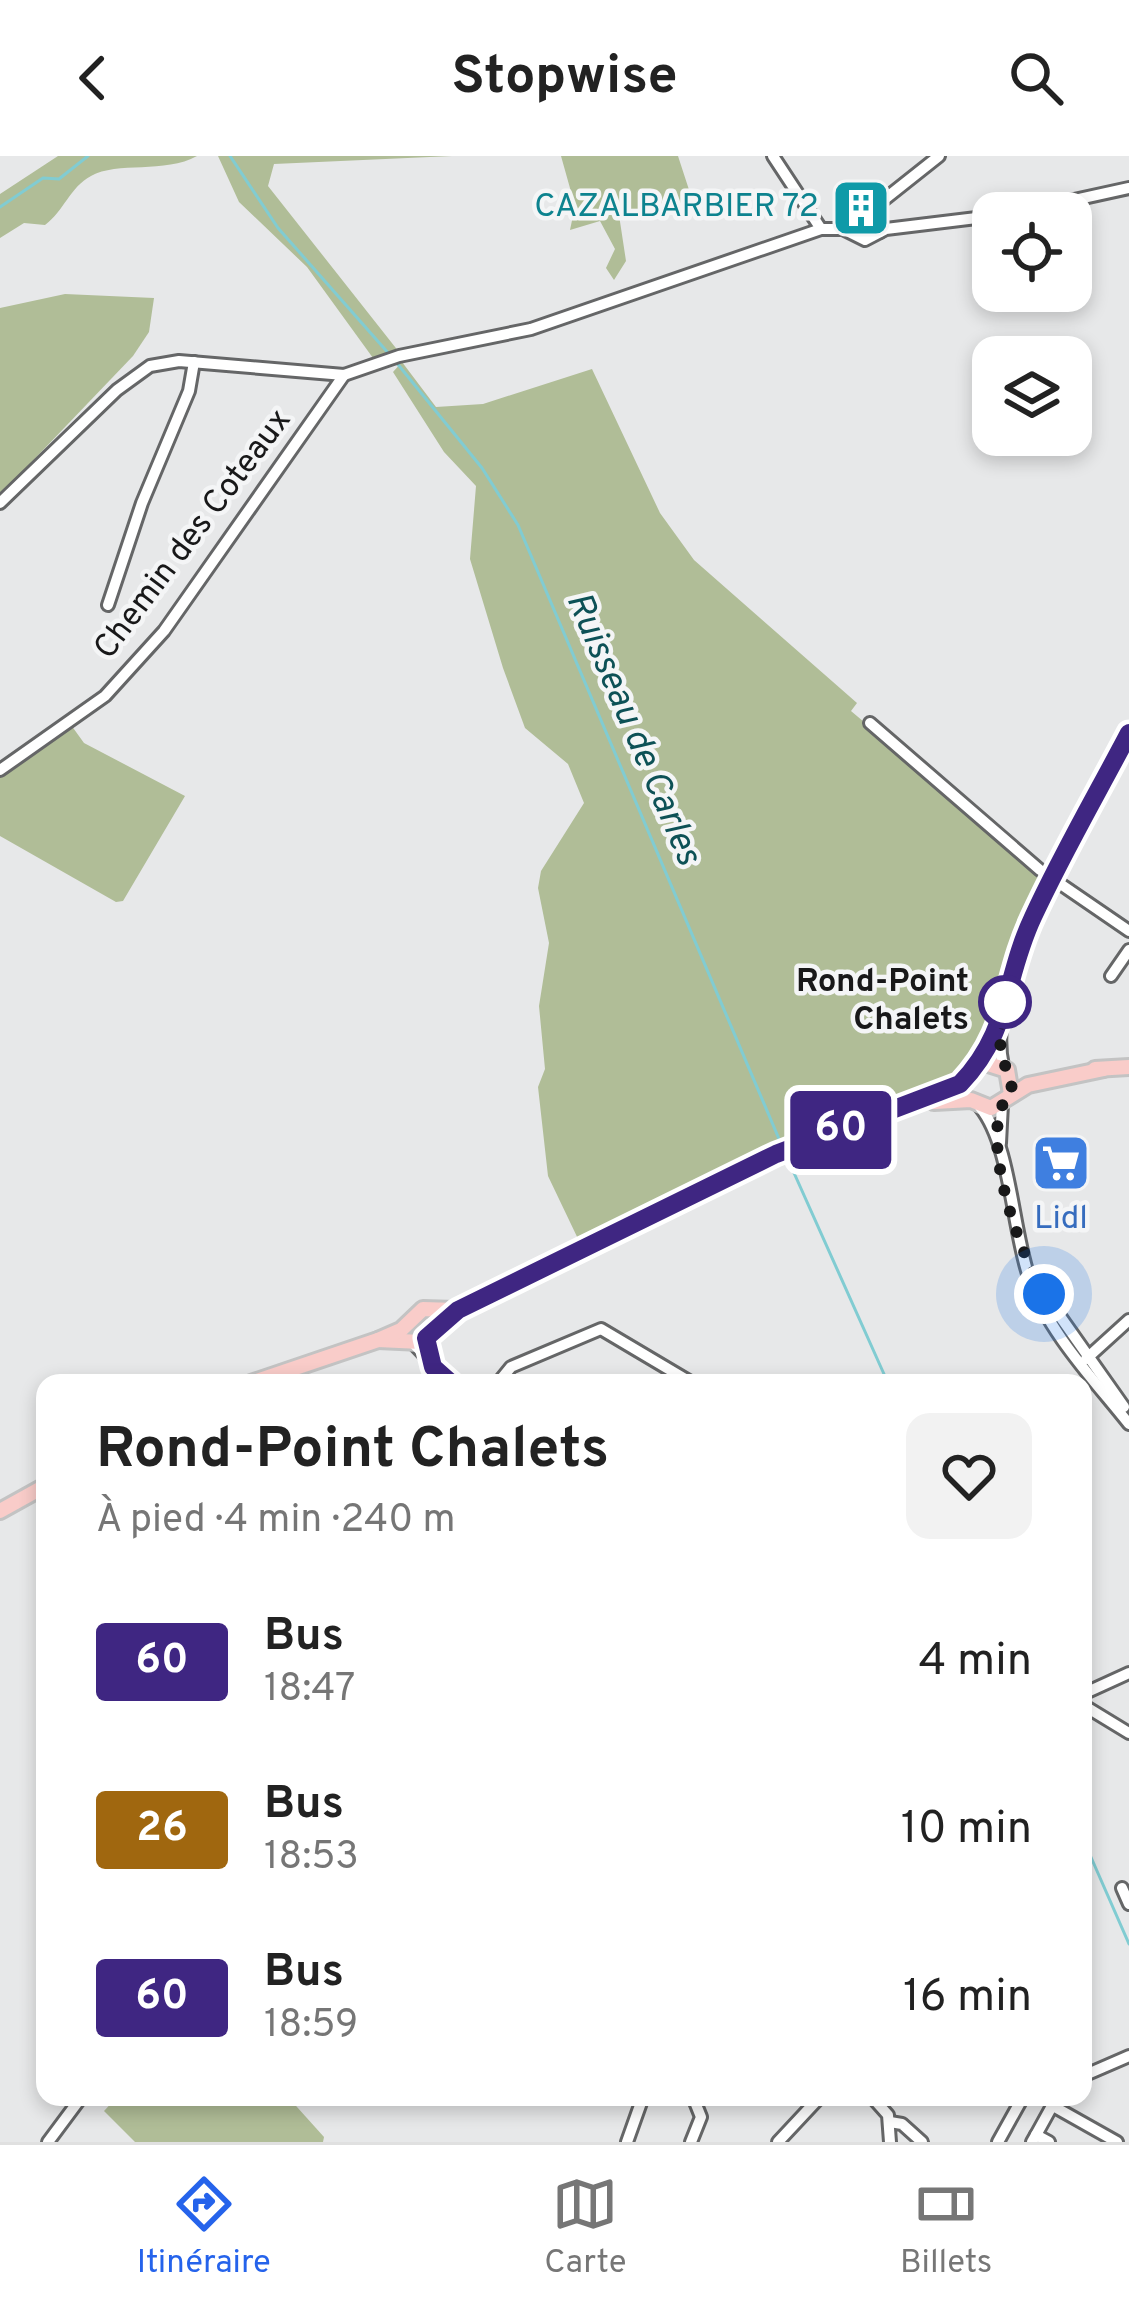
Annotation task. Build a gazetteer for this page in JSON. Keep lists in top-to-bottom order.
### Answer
{
  "streets": {
    "street": ["Chemin des Coteaux"]
  },
  "water": ["Ruisseau de Carles"],
  "places": {
    "building": ["CAZALBARBIER 72"],
    "other": ["Rond-Point Chalets"],
    "supermarket": ["Lidl"]
  },
  "lines": ["bus line 60"],
  "page": {
    "header": "Stopwise",
    "on_map": "60",
    "heading": ["Rond-Point Chalets", "À pied · 4 min · 240 m"],
    "list": [
      {
        "mark": "60",
        "name": "Bus",
        "note": "18:47",
        "value": "4 min"
      },
      {
        "mark": "26",
        "name": "Bus",
        "note": "18:53",
        "value": "10 min"
      },
      {
        "mark": "60",
        "name": "Bus",
        "note": "18:59",
        "value": "16 min"
      }
    ],
    "tabs": ["Itinéraire", "Carte", "Billets"]
  }
}
